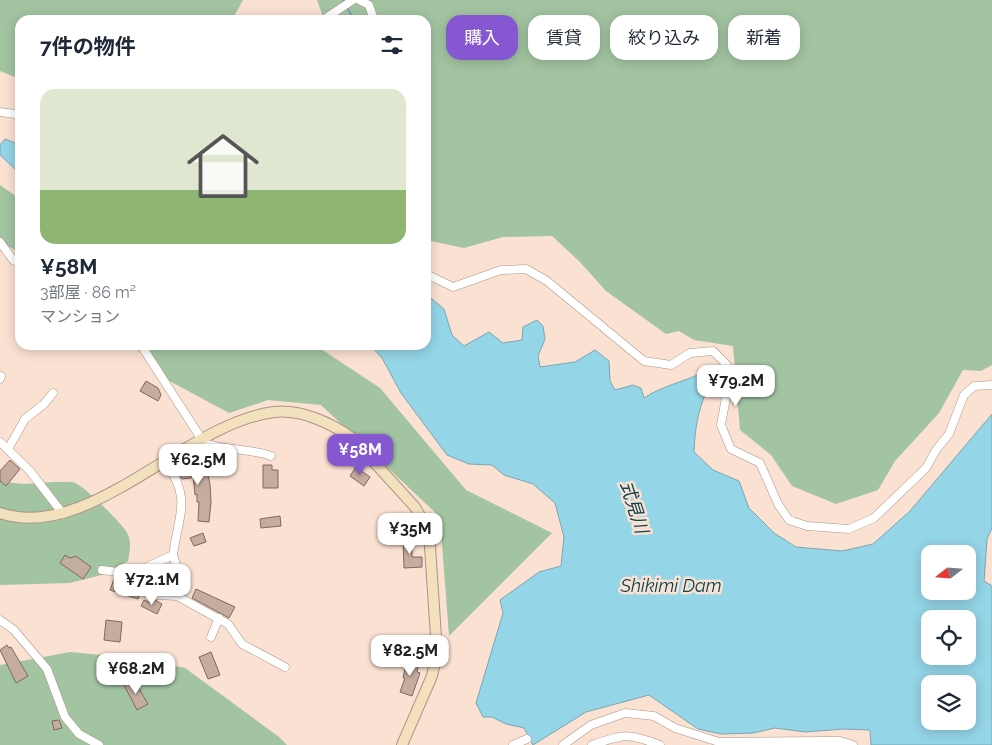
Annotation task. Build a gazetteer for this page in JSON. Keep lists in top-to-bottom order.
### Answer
{
  "water": ["式見川", "Shikimi Dam"],
  "north": "left",
  "page": {
    "chip": [
      "購入",
      "賃貸",
      "絞り込み",
      "新着"
    ],
    "heading": "7件の物件",
    "list": [
      {
        "name": "¥58M",
        "note": "3部屋 · 86 m² · マンション"
      }
    ],
    "price": [
      "¥79.2M",
      "¥58M",
      "¥62.5M",
      "¥35M",
      "¥72.1M",
      "¥82.5M",
      "¥68.2M"
    ]
  }
}
